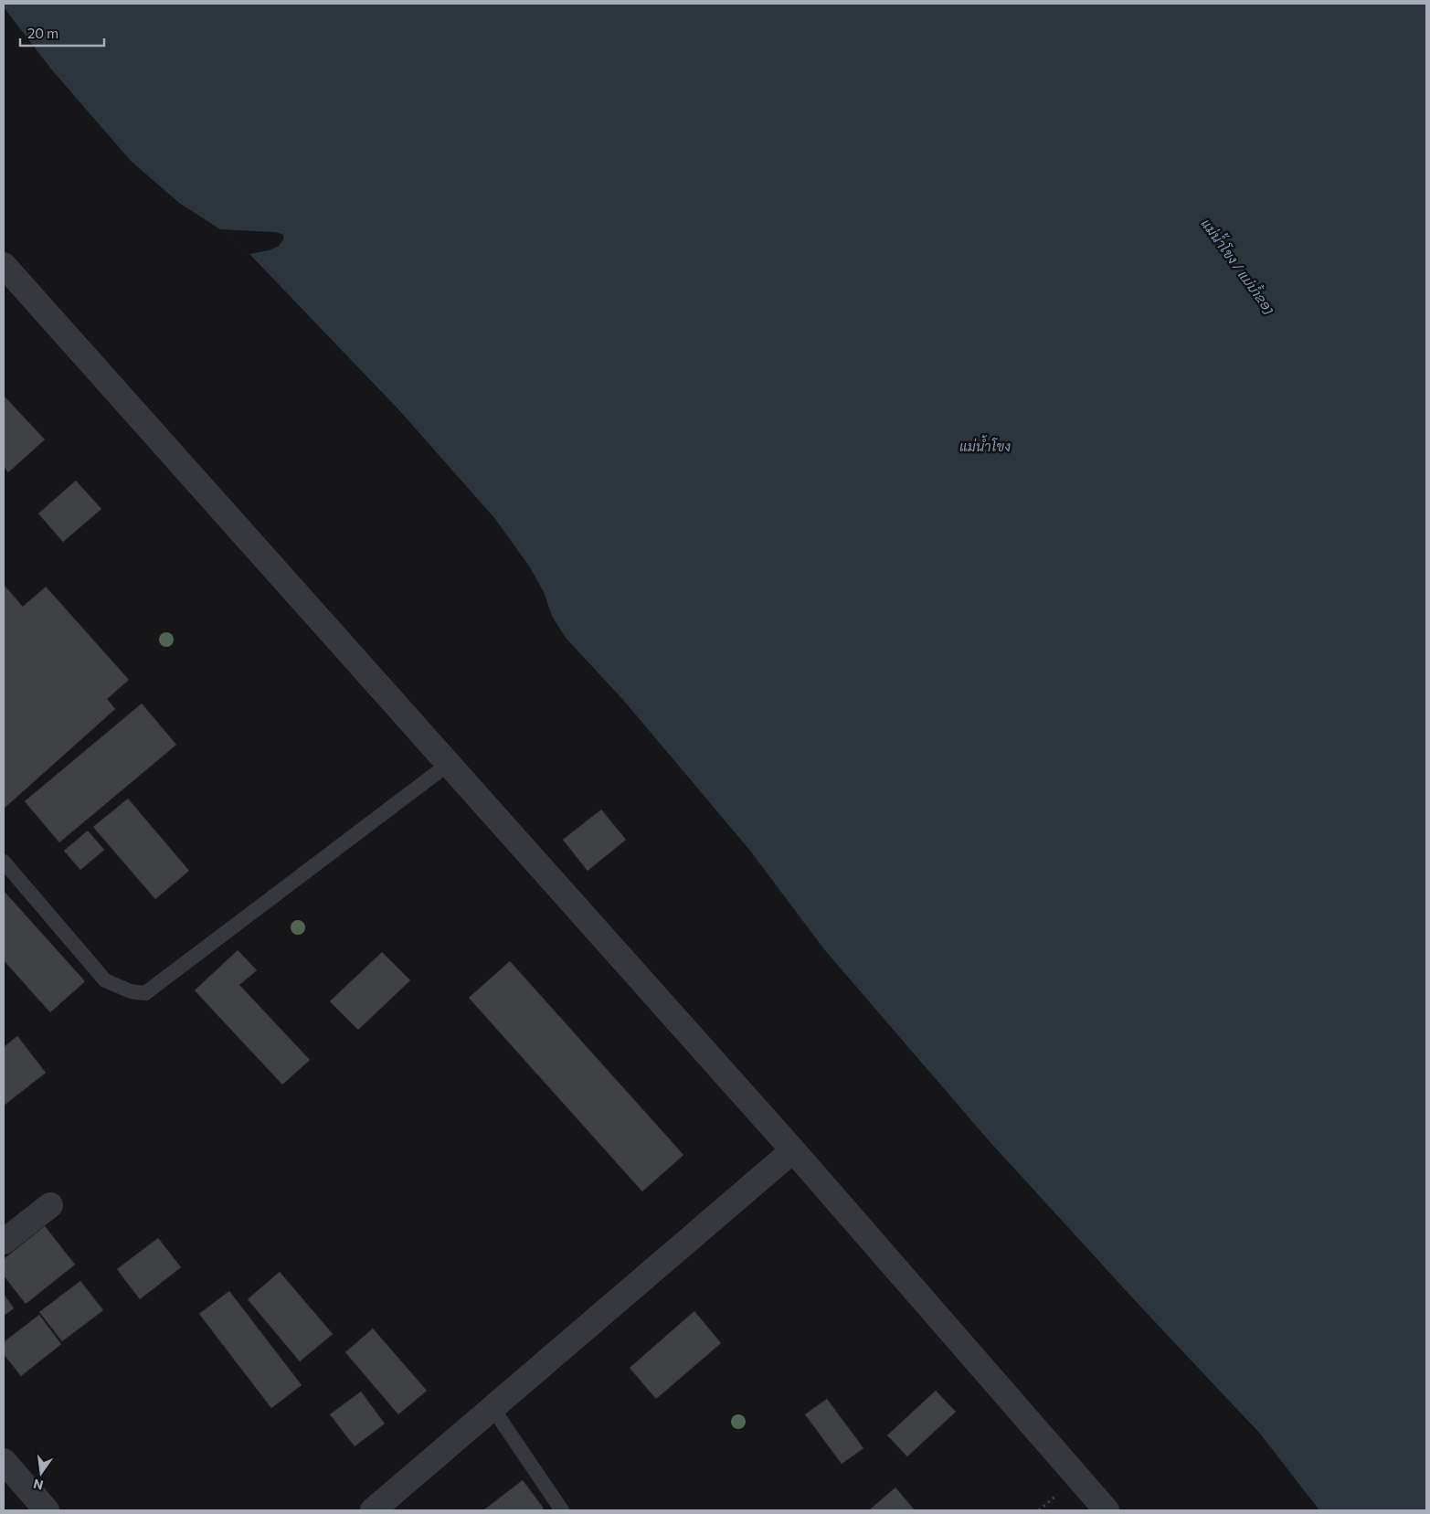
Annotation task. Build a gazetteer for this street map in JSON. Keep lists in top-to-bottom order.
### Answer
{
  "water": ["แม่น้ำโขง / ແມ່ນ້ຳຂອງ", "แม่น้ำโขง"],
  "scale_bar": "20 m",
  "north": "bottom"
}
